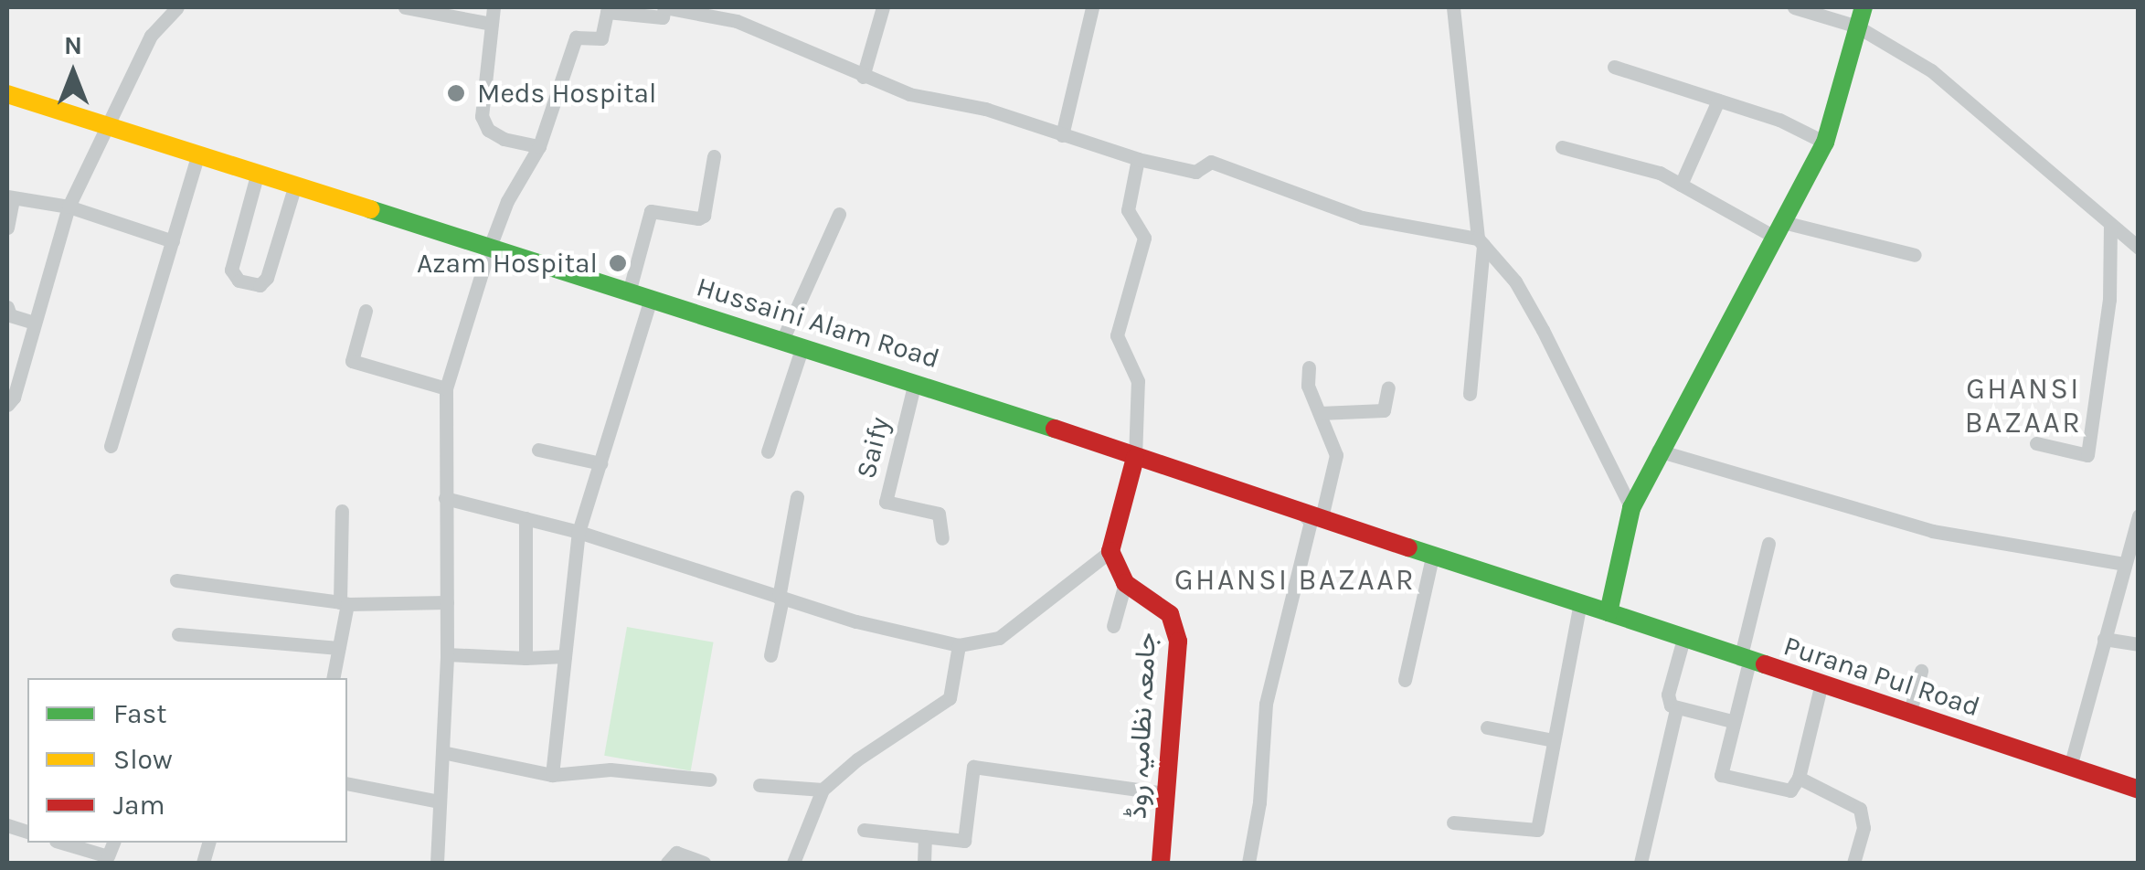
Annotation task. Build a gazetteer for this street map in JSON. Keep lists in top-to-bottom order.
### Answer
{
  "streets": {
    "main road": ["Hussaini Alam Road", "Purana Pul Road", "جامعہ نظامیہ روڈ"],
    "street": ["Saify"]
  },
  "crossings": [
    ["Hussaini Alam Road", "Saify"],
    ["Hussaini Alam Road", "Purana Pul Road"]
  ],
  "districts": ["GHANSI BAZAAR", "GHANSI BAZAAR"],
  "places": ["Meds Hospital", "Azam Hospital"],
  "legend": ["Fast", "Slow", "Jam"],
  "north": "top"
}
